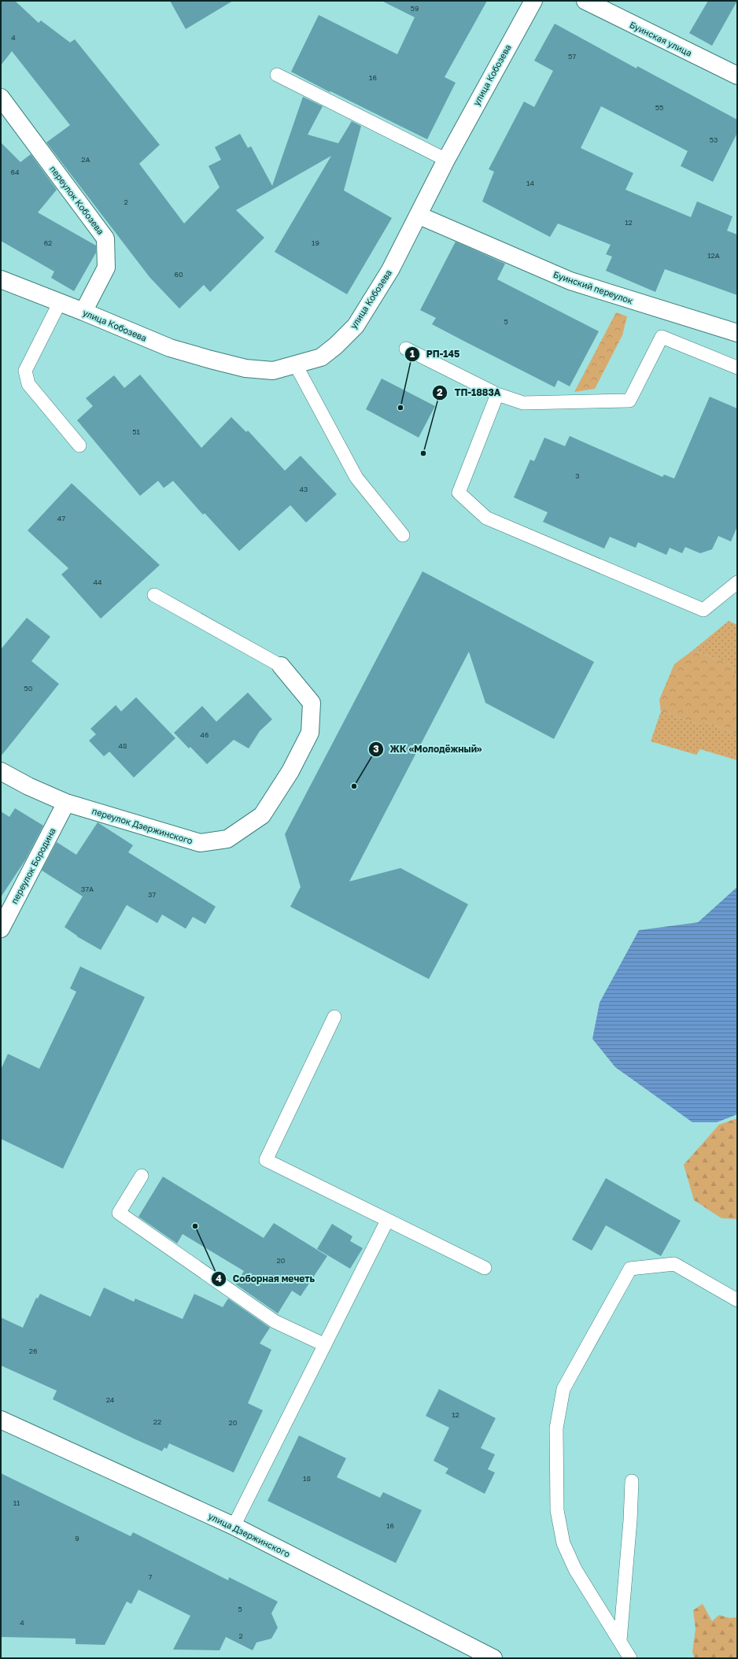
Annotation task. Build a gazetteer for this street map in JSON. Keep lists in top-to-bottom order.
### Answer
{
  "streets": {
    "street": [
      "Буинская улица",
      "улица Кобозева",
      "переулок Кобозева",
      "Буинский переулок",
      "переулок Дзержинского",
      "переулок Бородина",
      "улица Дзержинского"
    ]
  },
  "crossings": [
    ["улица Кобозева", "переулок Кобозева"],
    ["улица Кобозева", "Буинский переулок"],
    ["переулок Дзержинского", "переулок Бородина"]
  ],
  "places": [
    "РП-145",
    "ТП-1883А",
    "ЖК «Молодёжный»",
    "Соборная мечеть"
  ],
  "house_numbers": [
    "59",
    "4",
    "57",
    "16",
    "55",
    "53",
    "2А",
    "64",
    "14",
    "2",
    "12",
    "62",
    "19",
    "12А",
    "60",
    "5",
    "51",
    "3",
    "43",
    "47",
    "44",
    "50",
    "46",
    "48",
    "37А",
    "37",
    "20",
    "26",
    "24",
    "12",
    "22",
    "20",
    "18",
    "11",
    "16",
    "9",
    "7",
    "5",
    "4",
    "2"
  ]
}
